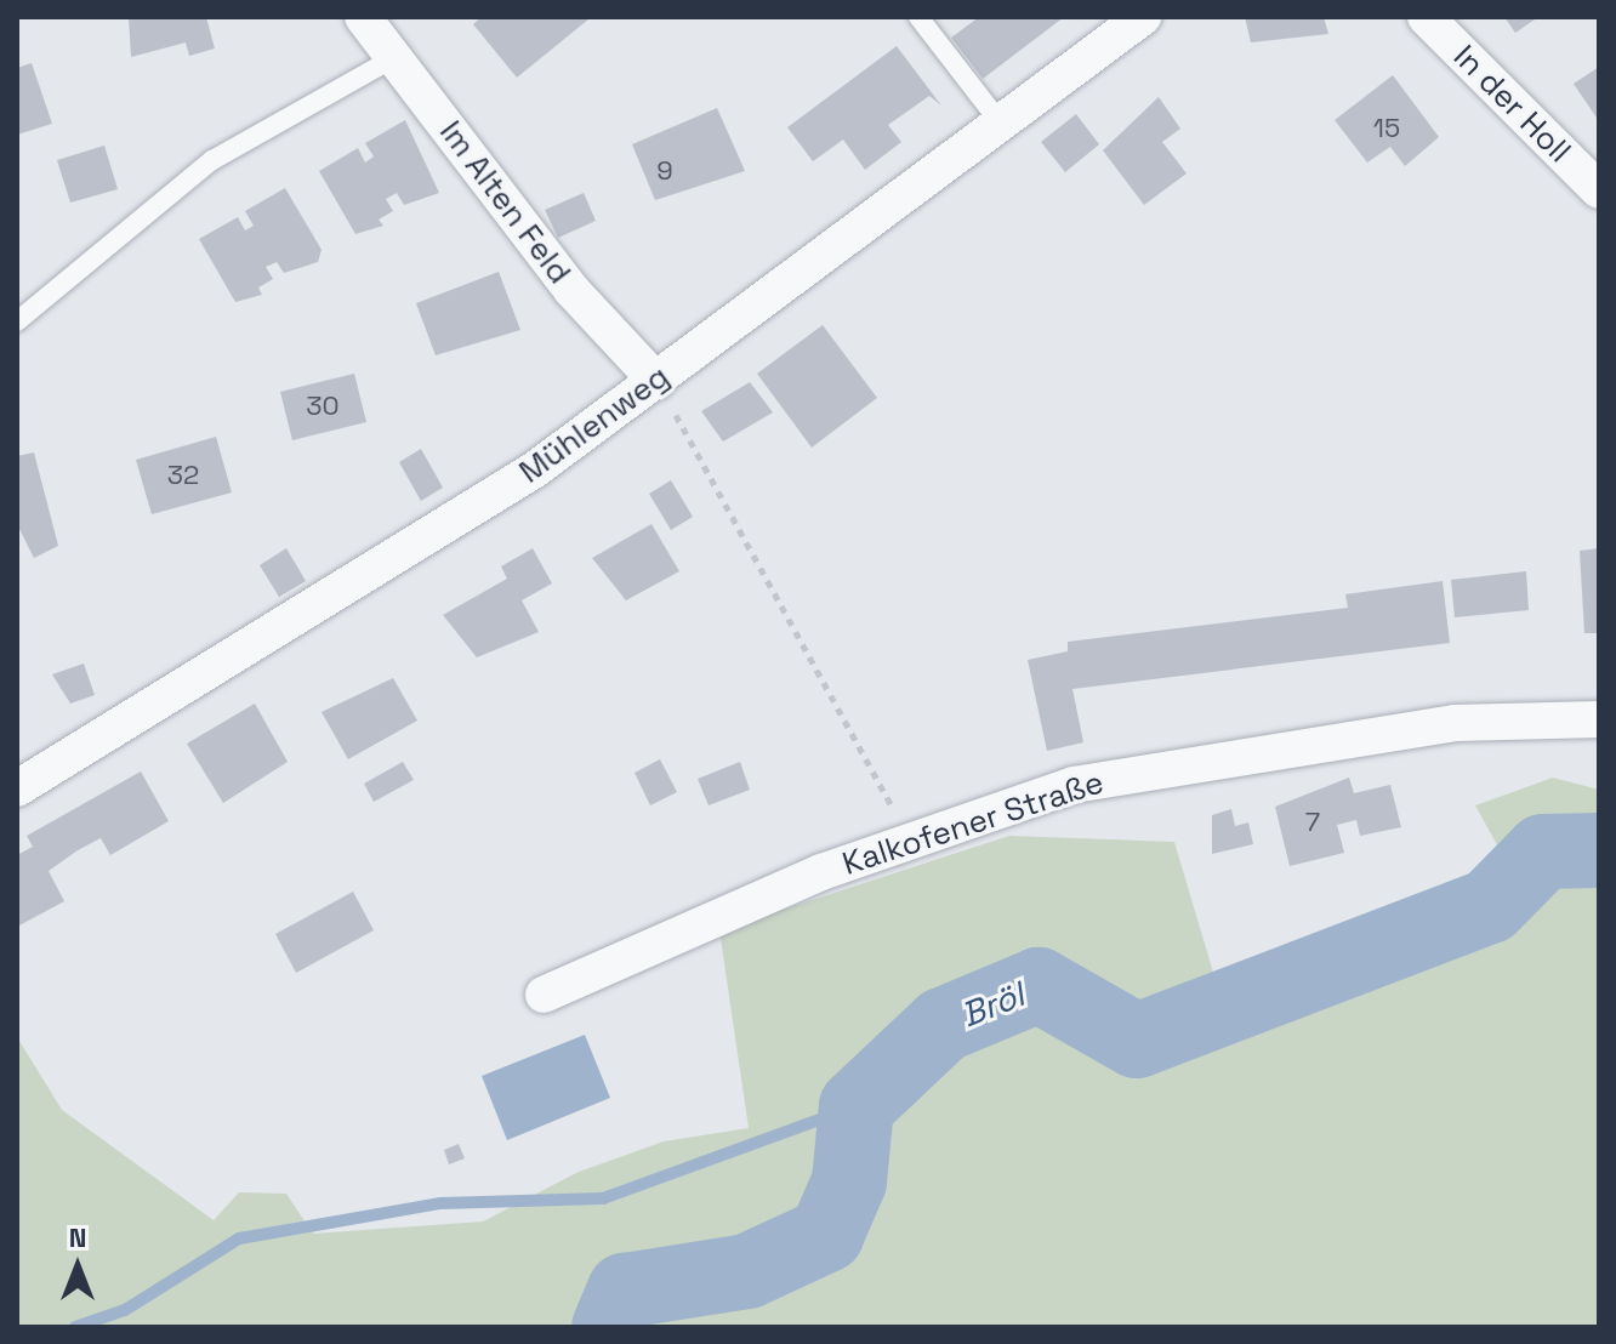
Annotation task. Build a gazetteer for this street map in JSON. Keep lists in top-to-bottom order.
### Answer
{
  "streets": {
    "street": [
      "In der Holl",
      "Im Alten Feld",
      "Mühlenweg",
      "Kalkofener Straße"
    ]
  },
  "crossings": [
    ["Im Alten Feld", "Mühlenweg"]
  ],
  "water": ["Bröl"],
  "house_numbers": [
    "15",
    "9",
    "30",
    "32",
    "7"
  ],
  "north": "top"
}
